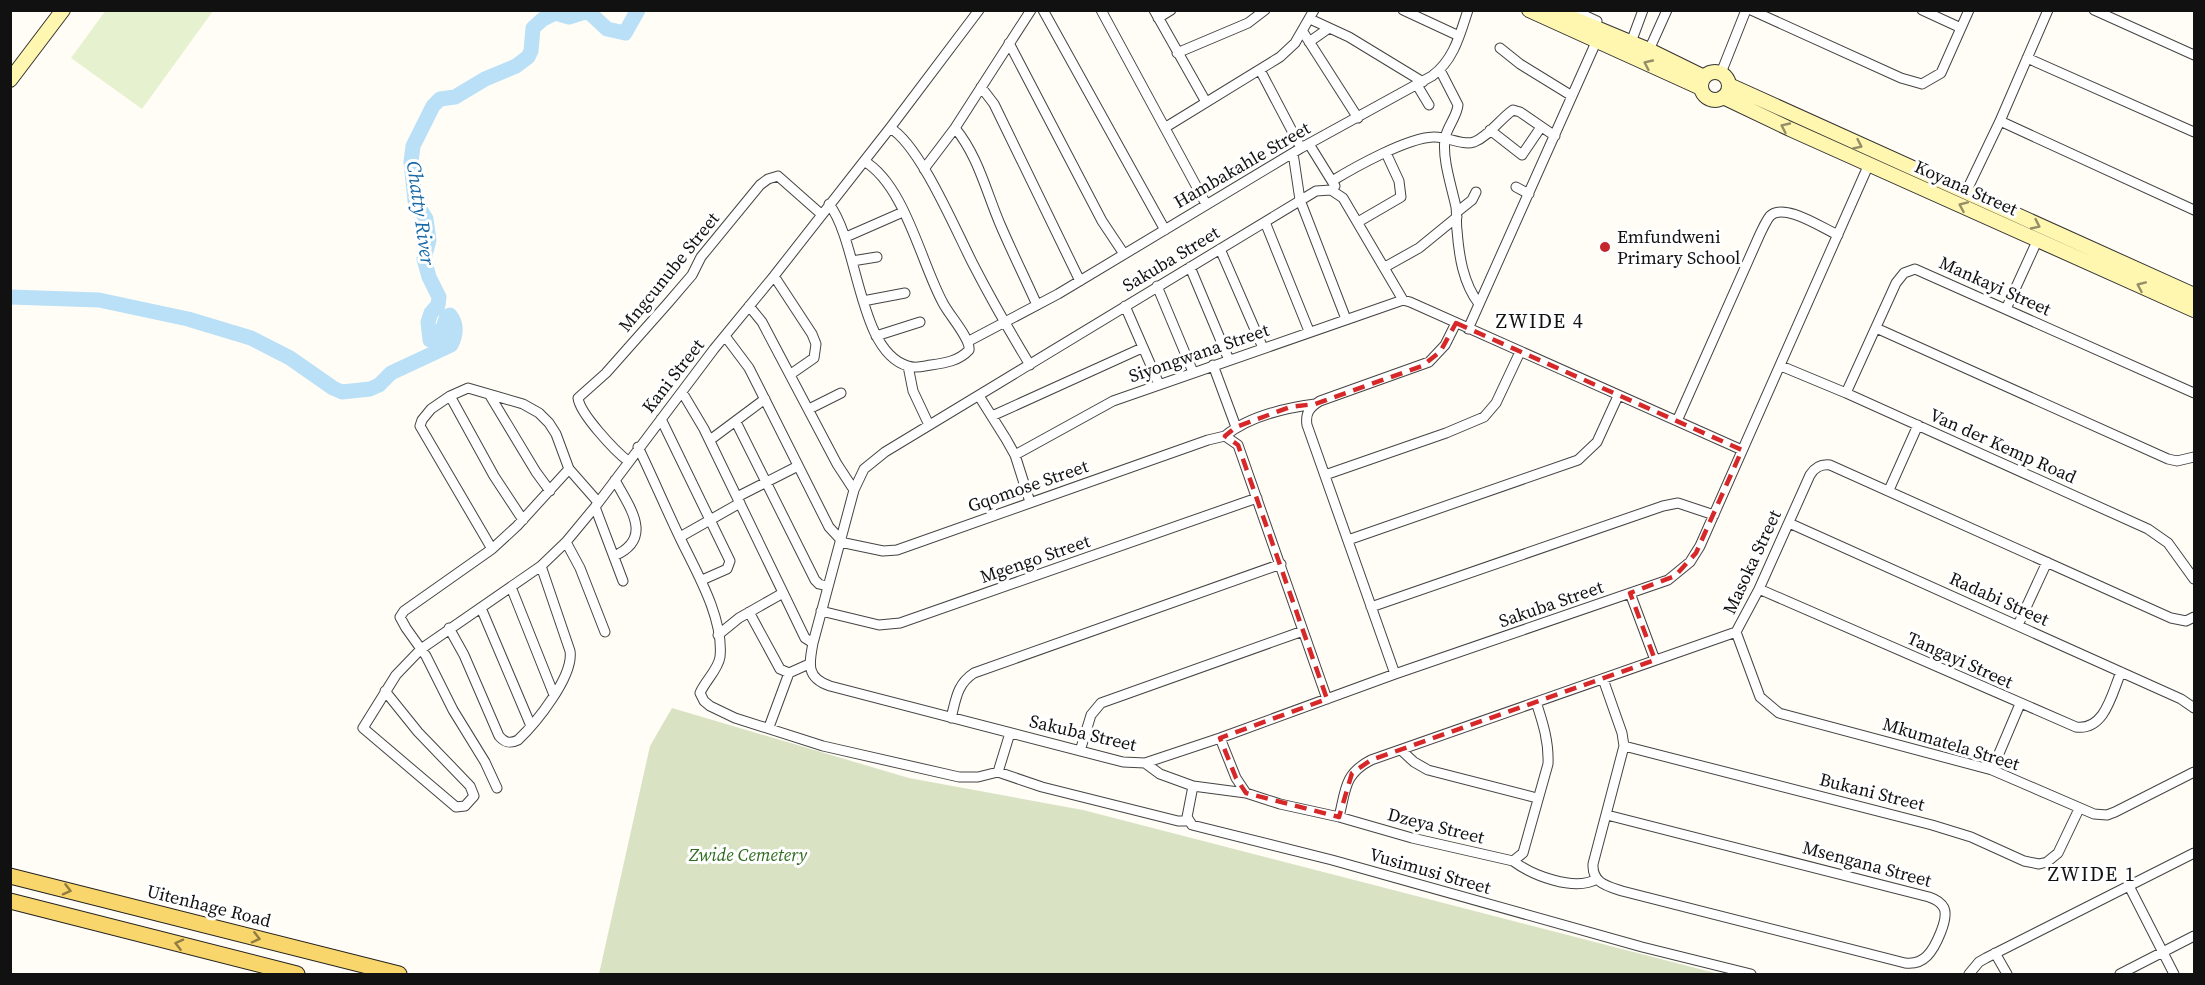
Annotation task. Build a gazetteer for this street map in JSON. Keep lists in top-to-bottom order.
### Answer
{
  "streets": {
    "main road": ["Koyana Street", "Uitenhage Road"],
    "street": [
      "Hambakahle Street",
      "Sakuba Street",
      "Mngcunube Street",
      "Mankayi Street",
      "Siyongwana Street",
      "Kani Street",
      "Van der Kemp Road",
      "Gqomose Street",
      "Mgengo Street",
      "Masoka Street",
      "Radabi Street",
      "Tangayi Street",
      "Mkumatela Street",
      "Bukani Street",
      "Dzeya Street",
      "Msengana Street",
      "Vusimusi Street"
    ]
  },
  "crossings": [
    ["Koyana Street", "Sakuba Street"],
    ["Sakuba Street", "Van der Kemp Road"],
    ["Sakuba Street", "Gqomose Street"],
    ["Sakuba Street", "Mgengo Street"],
    ["Mngcunube Street", "Kani Street"],
    ["Mankayi Street", "Van der Kemp Road"],
    ["Masoka Street", "Radabi Street"],
    ["Masoka Street", "Tangayi Street"],
    ["Masoka Street", "Mkumatela Street"],
    ["Masoka Street", "Dzeya Street"],
    ["Radabi Street", "Tangayi Street"],
    ["Mkumatela Street", "Bukani Street"],
    ["Dzeya Street", "Msengana Street"]
  ],
  "districts": ["ZWIDE 4", "ZWIDE 1"],
  "water": ["Chatty River"],
  "parks": ["Zwide Cemetery"],
  "places": ["Emfundweni Primary School"]
}
